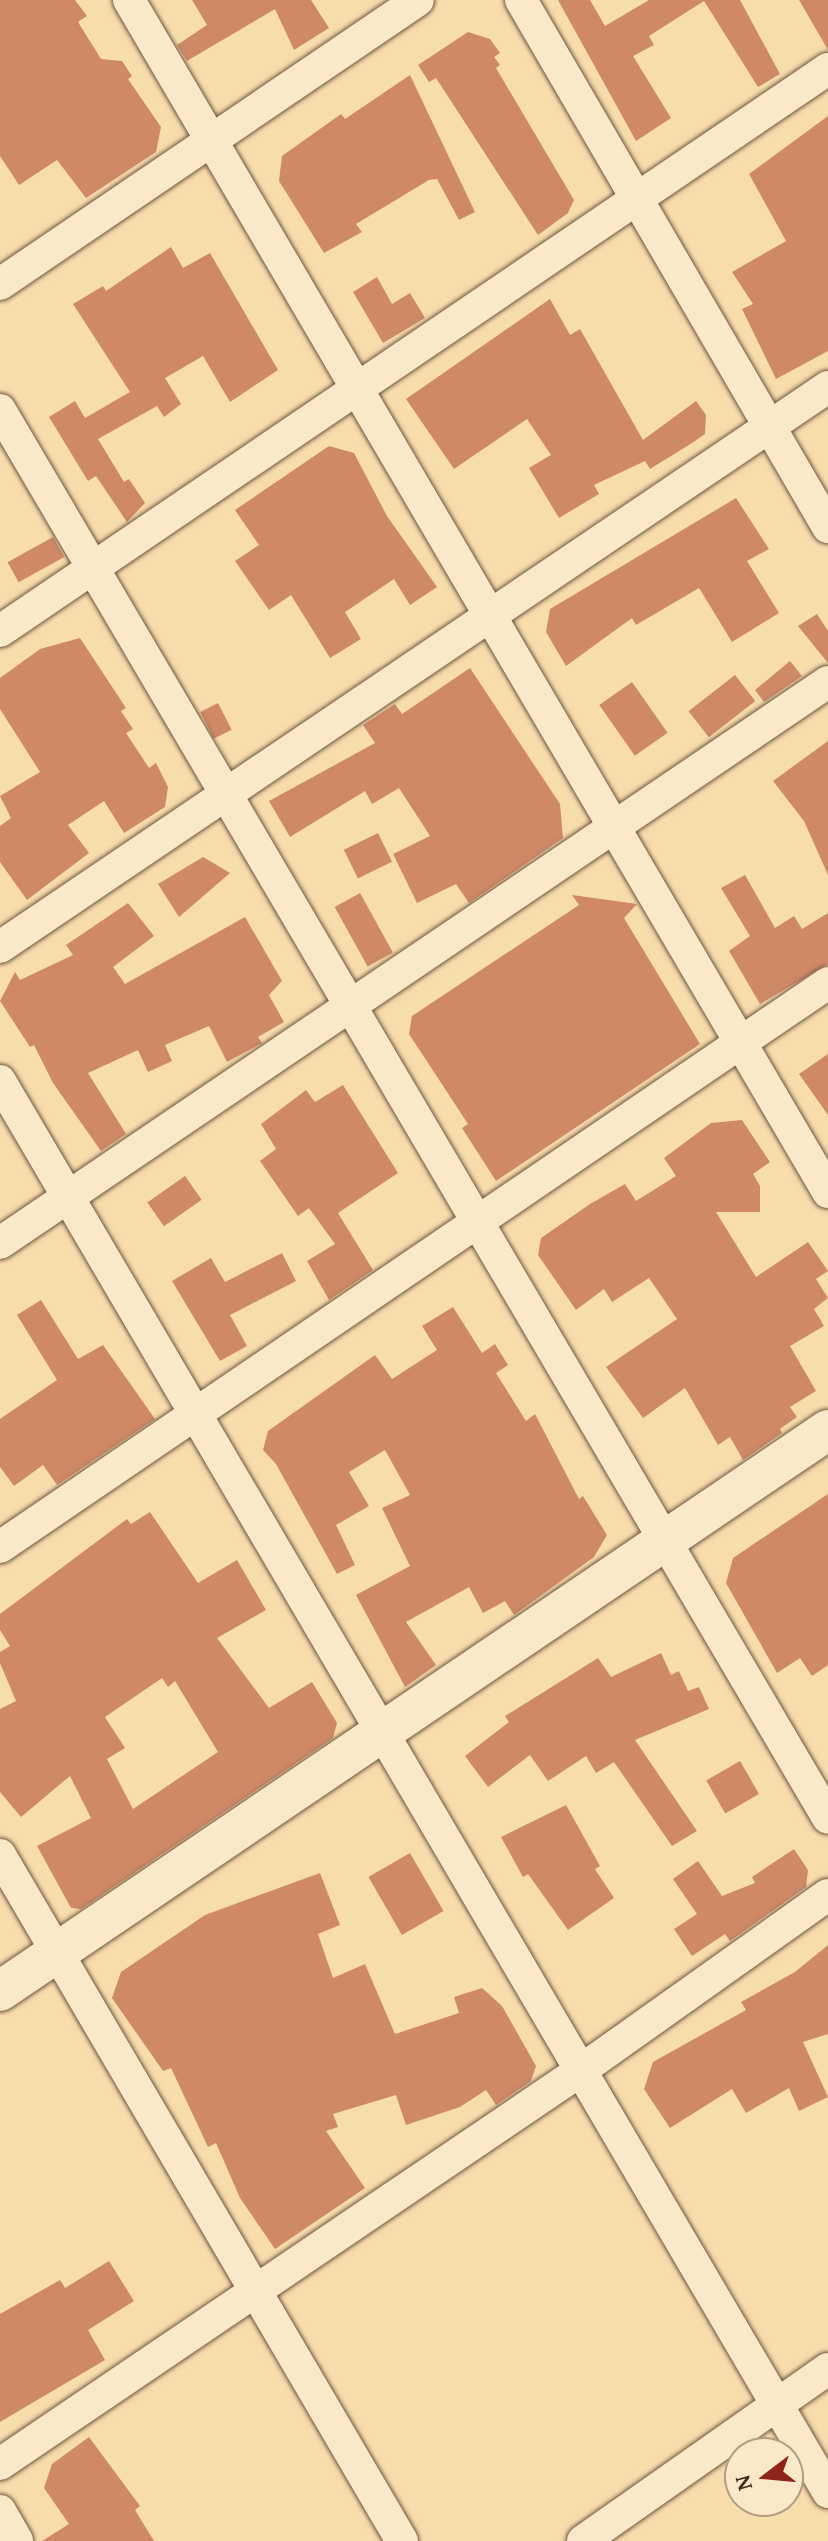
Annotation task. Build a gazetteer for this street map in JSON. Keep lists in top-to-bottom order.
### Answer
{
  "north": "left"
}
